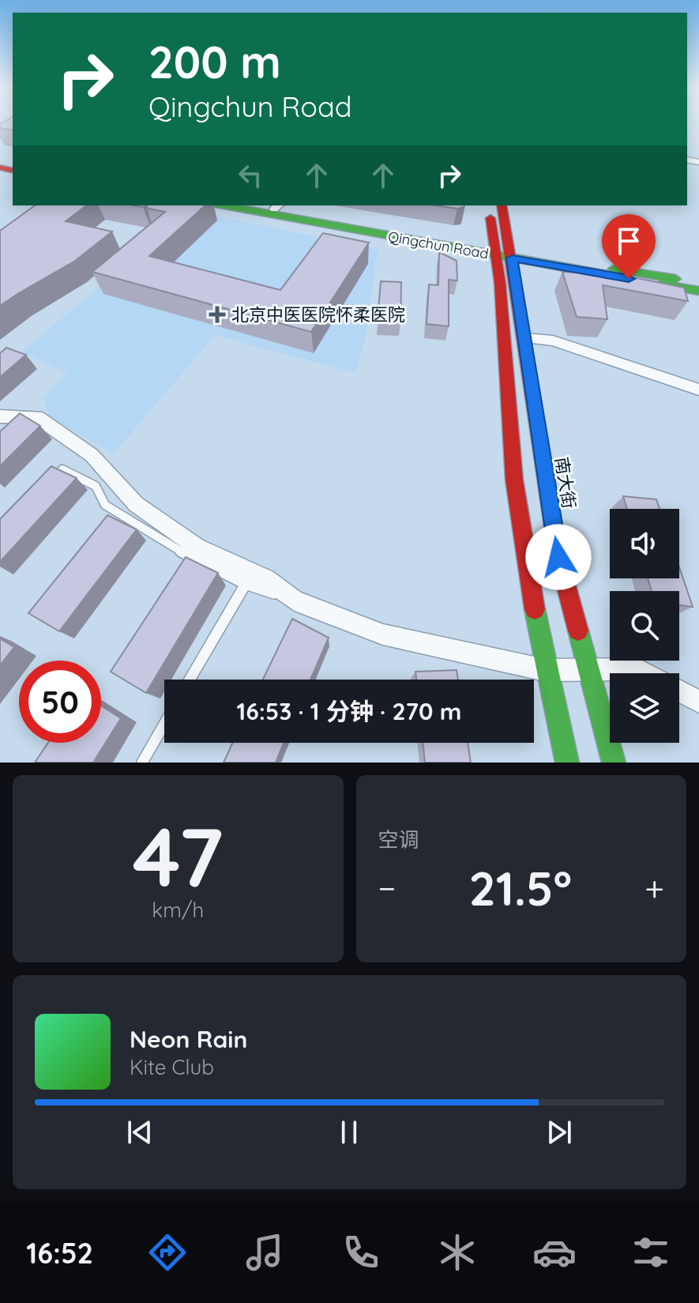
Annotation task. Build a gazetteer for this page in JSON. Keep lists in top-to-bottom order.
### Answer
{
  "streets": {
    "main road": ["Qingchun Road", "南大街"]
  },
  "crossings": [
    ["Qingchun Road", "南大街"]
  ],
  "places": {
    "health": ["北京中医医院怀柔医院"]
  },
  "page": {
    "turn": ["200 m", "Qingchun Road"],
    "limit": "50",
    "trip": "16:53 · 1 分钟 · 270 m",
    "tile": [
      ["47", "km/h"],
      "空调"
    ],
    "heat": ["−", "21.5°", "+"],
    "song": ["Neon Rain", "Kite Club"],
    "tabs": "16:52"
  }
}
